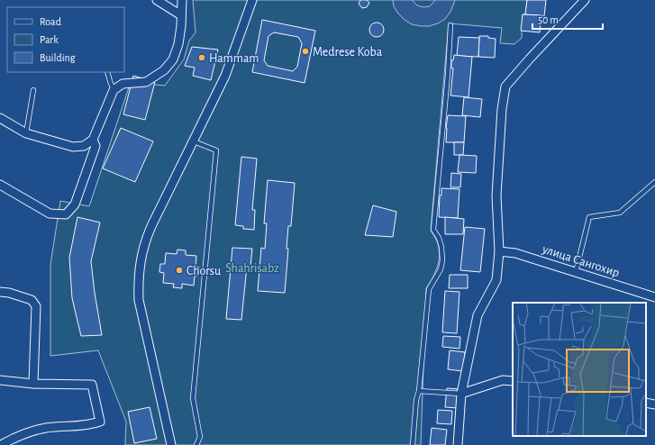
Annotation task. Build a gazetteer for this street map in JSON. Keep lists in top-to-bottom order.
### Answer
{
  "streets": {
    "street": ["улица Сангохир"]
  },
  "parks": ["Shahrisabz"],
  "places": ["Medrese Koba", "Hammam", "Chorsu"],
  "legend": ["Road", "Park", "Building"],
  "scale_bar": "50 m"
}
